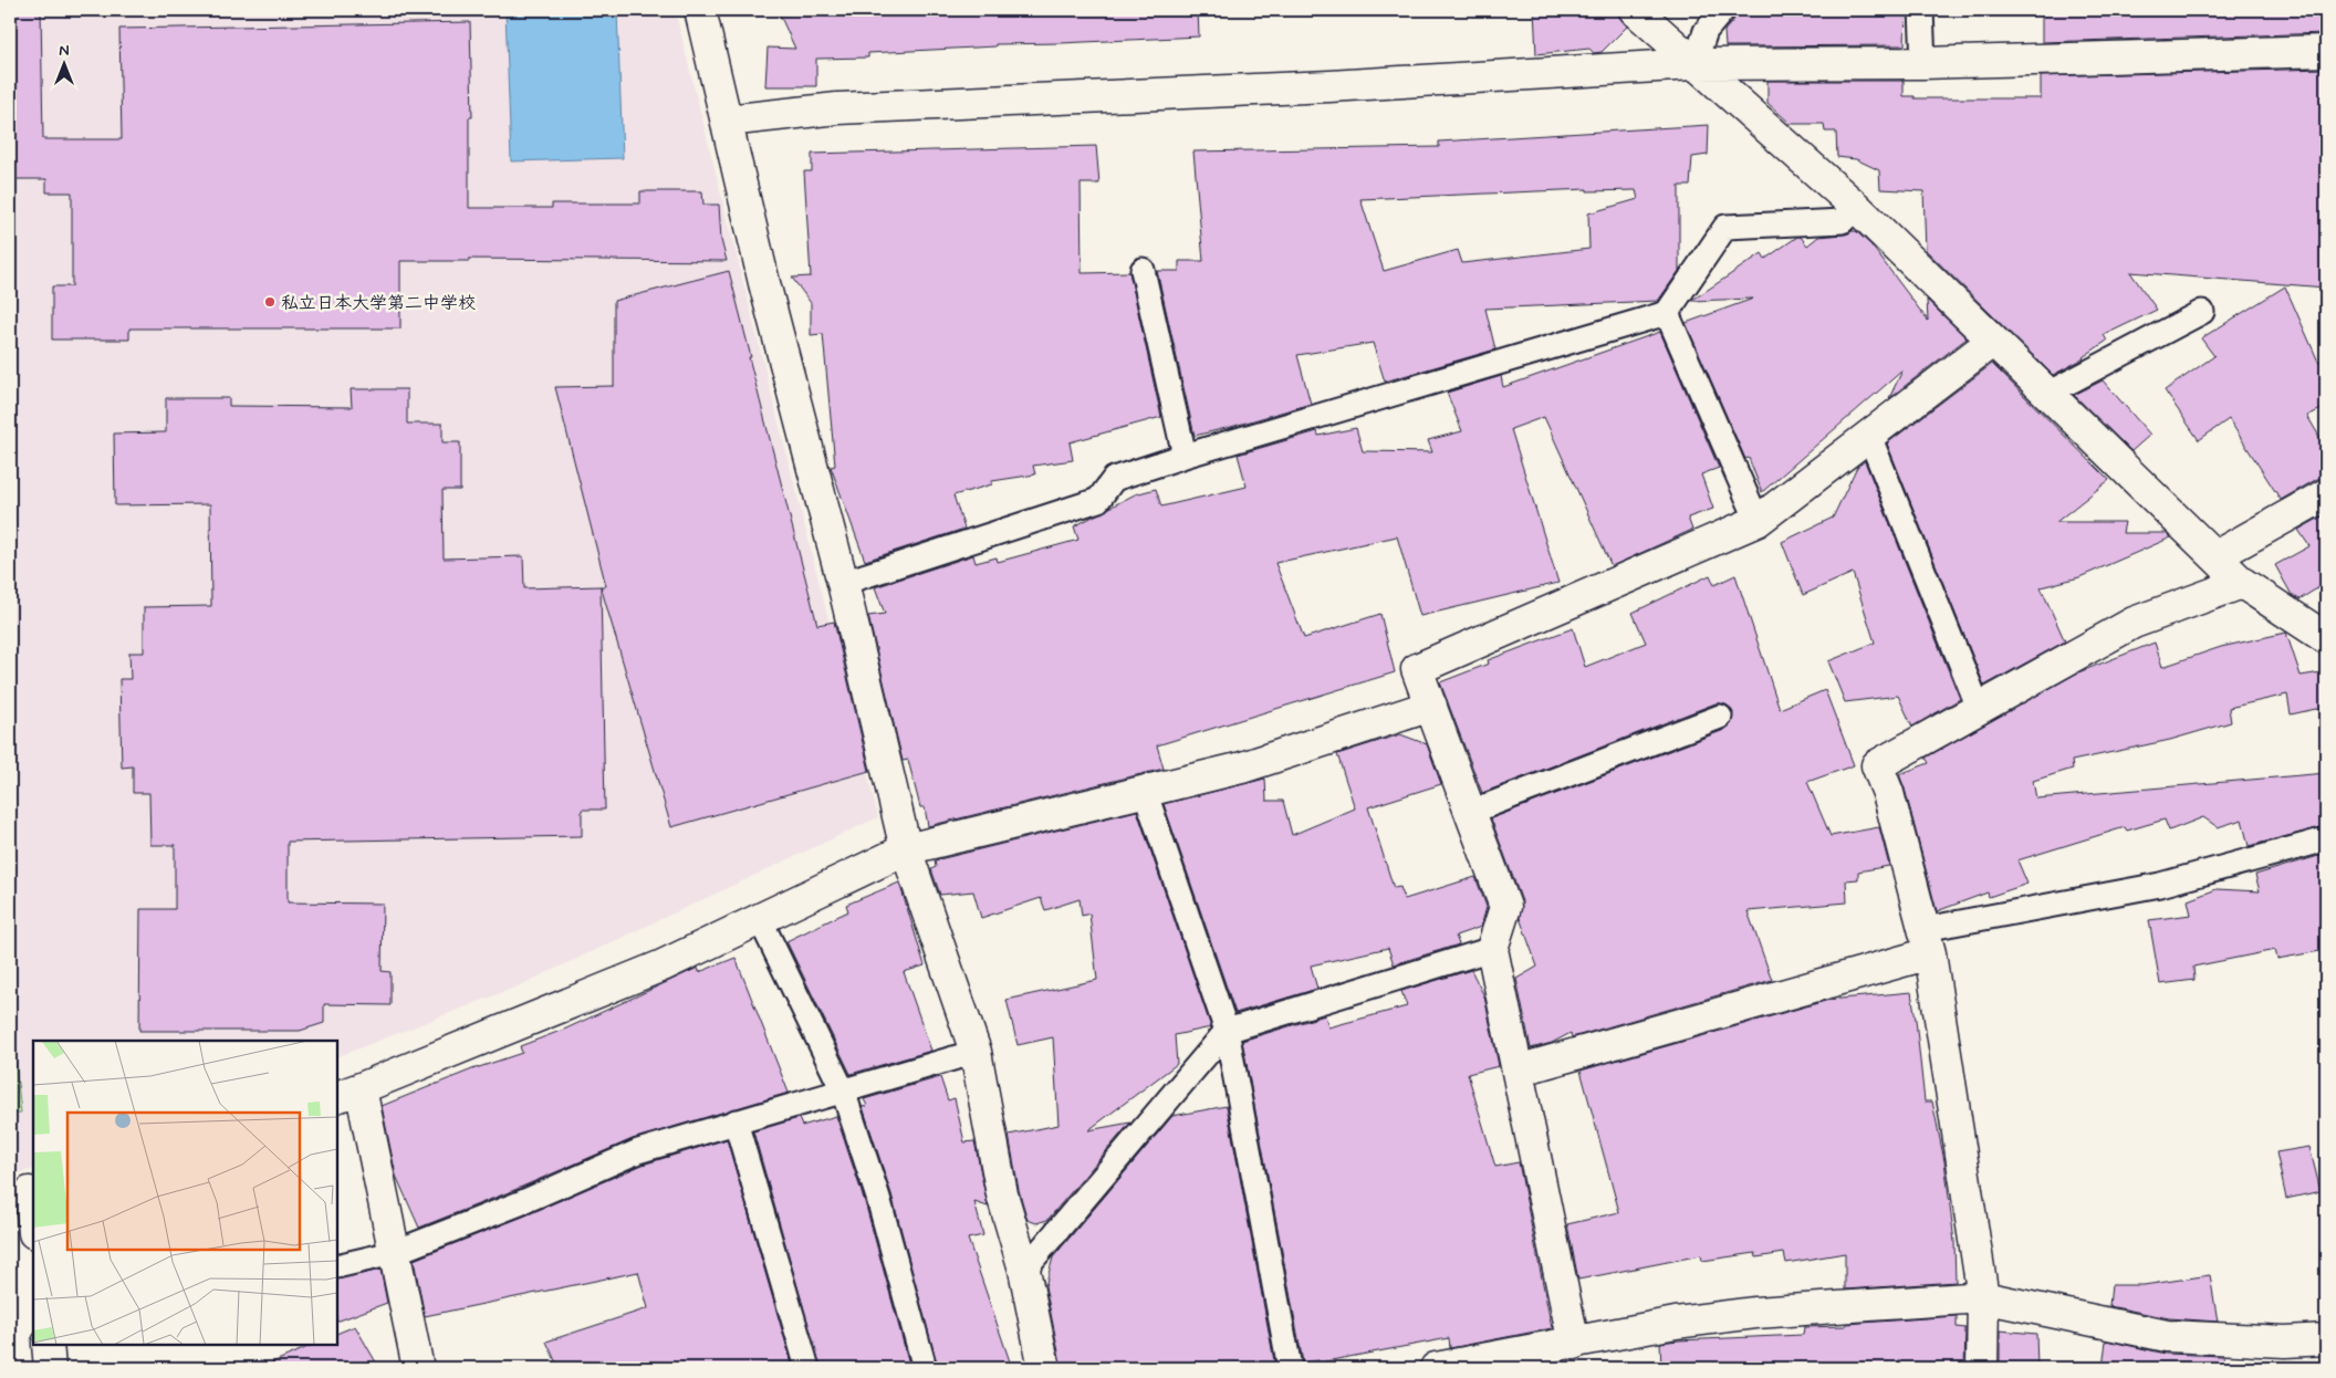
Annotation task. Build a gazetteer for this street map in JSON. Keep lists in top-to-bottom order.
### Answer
{
  "places": ["私立日本大学第二中学校"],
  "north": "top"
}
